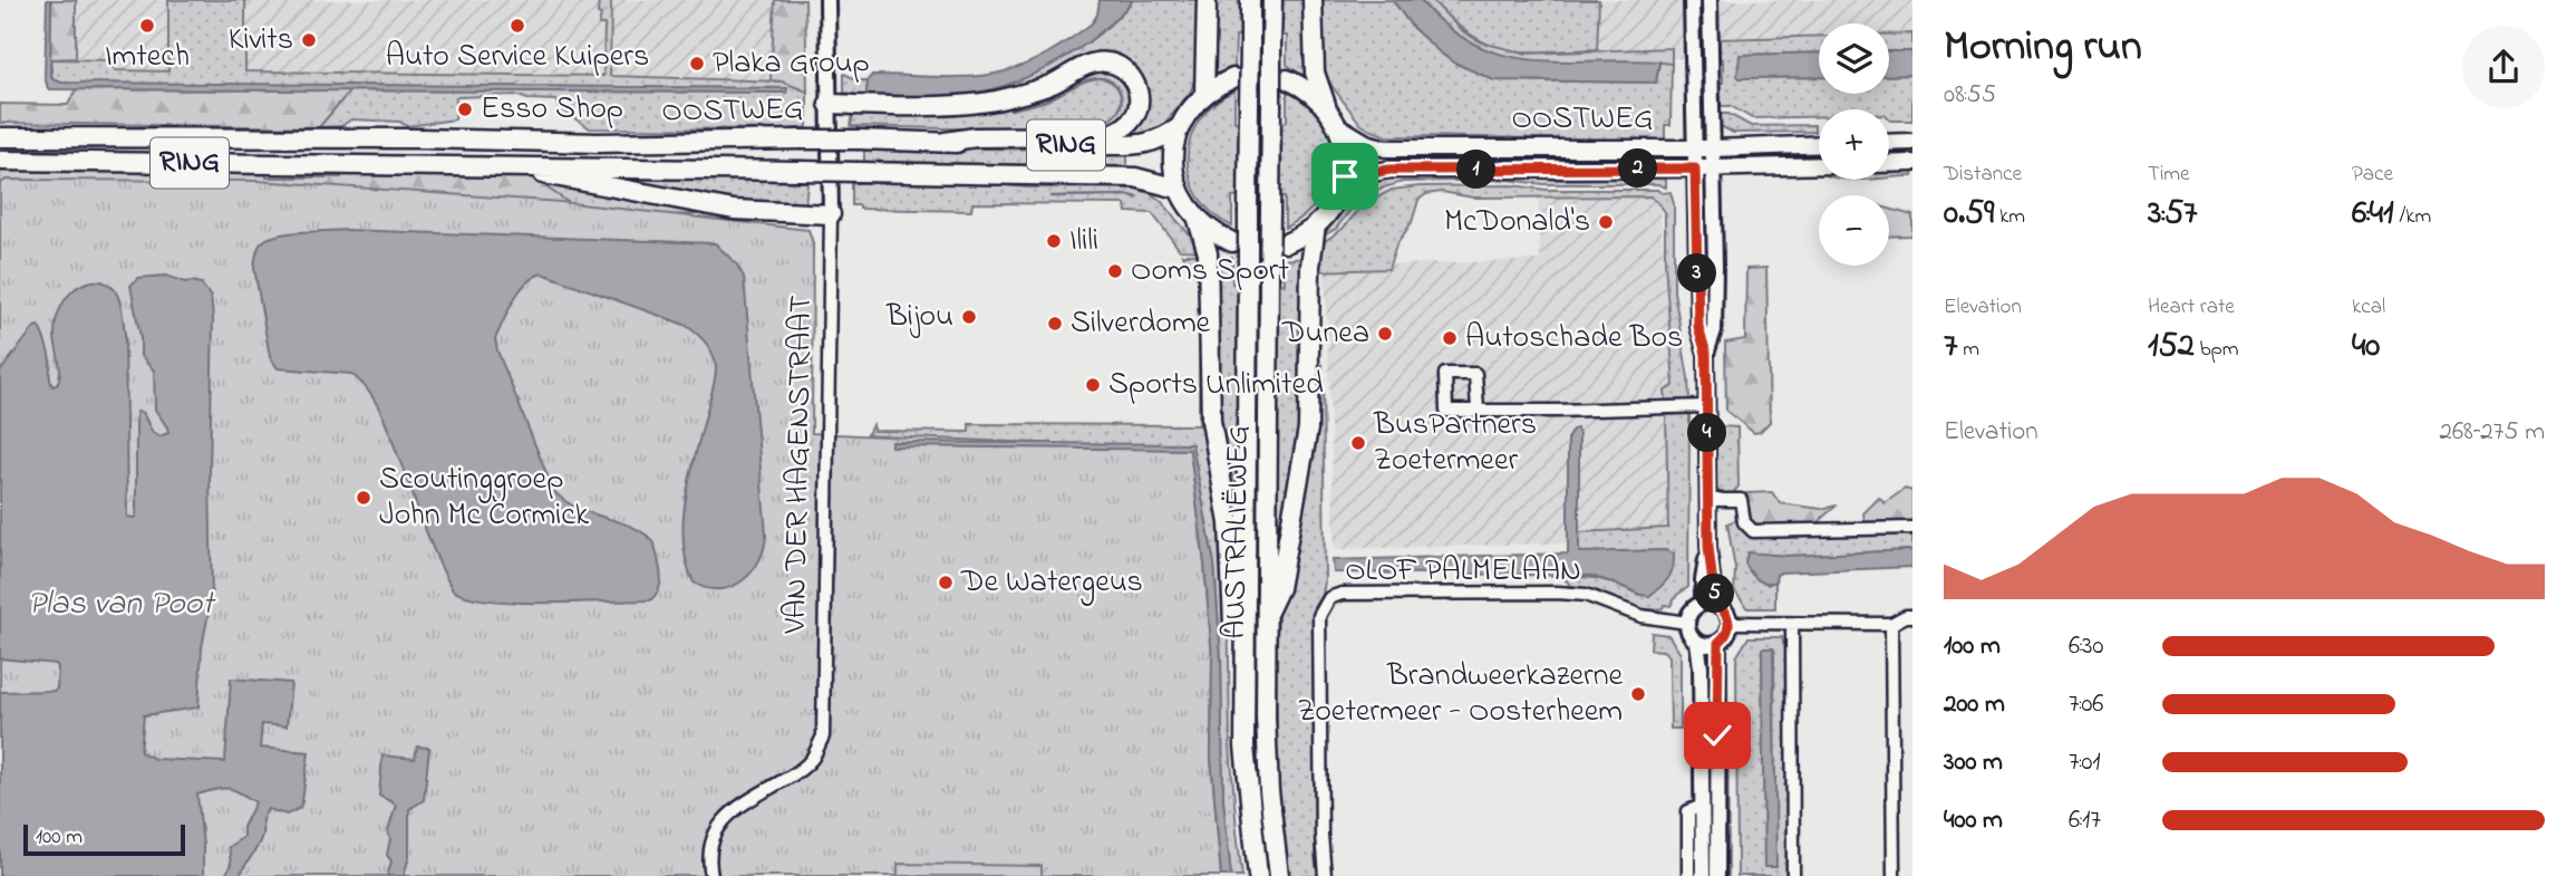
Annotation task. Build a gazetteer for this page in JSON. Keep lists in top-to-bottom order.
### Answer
{
  "streets": {
    "main road": ["OOSTWEG", "RING", "AUSTRALIËWEG"],
    "street": ["VAN DER HAGENSTRAAT", "OLOF PALMELAAN"]
  },
  "crossings": [
    ["OOSTWEG", "RING"]
  ],
  "water": ["Plas van Poot"],
  "places": [
    "Imtech",
    "Auto Service Kuipers",
    "Kivits",
    "Plaka Group",
    "Esso Shop",
    "McDonald's",
    "Ilili",
    "Ooms Sport",
    "Bijou",
    "Silverdome",
    "Dunea",
    "Autoschade Bos",
    "Sports Unlimited",
    "BusPartners Zoetermeer",
    "Scoutinggroep John Mc Cormick",
    "De Watergeus",
    "Brandweerkazerne Zoetermeer - Oosterheem"
  ],
  "scale_bar": "100 m",
  "page": {
    "heading": ["Morning run", "08:55"],
    "map_buttons": ["+", "−"],
    "stats": [
      ["Distance", "0.59 km"],
      ["Time", "3:57"],
      ["Pace", "6:41 /km"],
      ["Elevation", "7 m"],
      ["Heart rate", "152 bpm"],
      ["kcal", "40"]
    ],
    "pins": [
      "2",
      "1",
      "3",
      "4",
      "5"
    ],
    "chart": ["Elevation", "268–275 m"],
    "list": [
      {
        "name": "100 m",
        "note": "6:30"
      },
      {
        "name": "200 m",
        "note": "7:06"
      },
      {
        "name": "300 m",
        "note": "7:01"
      },
      {
        "name": "400 m",
        "note": "6:17"
      }
    ],
    "scale": "100 m"
  }
}
